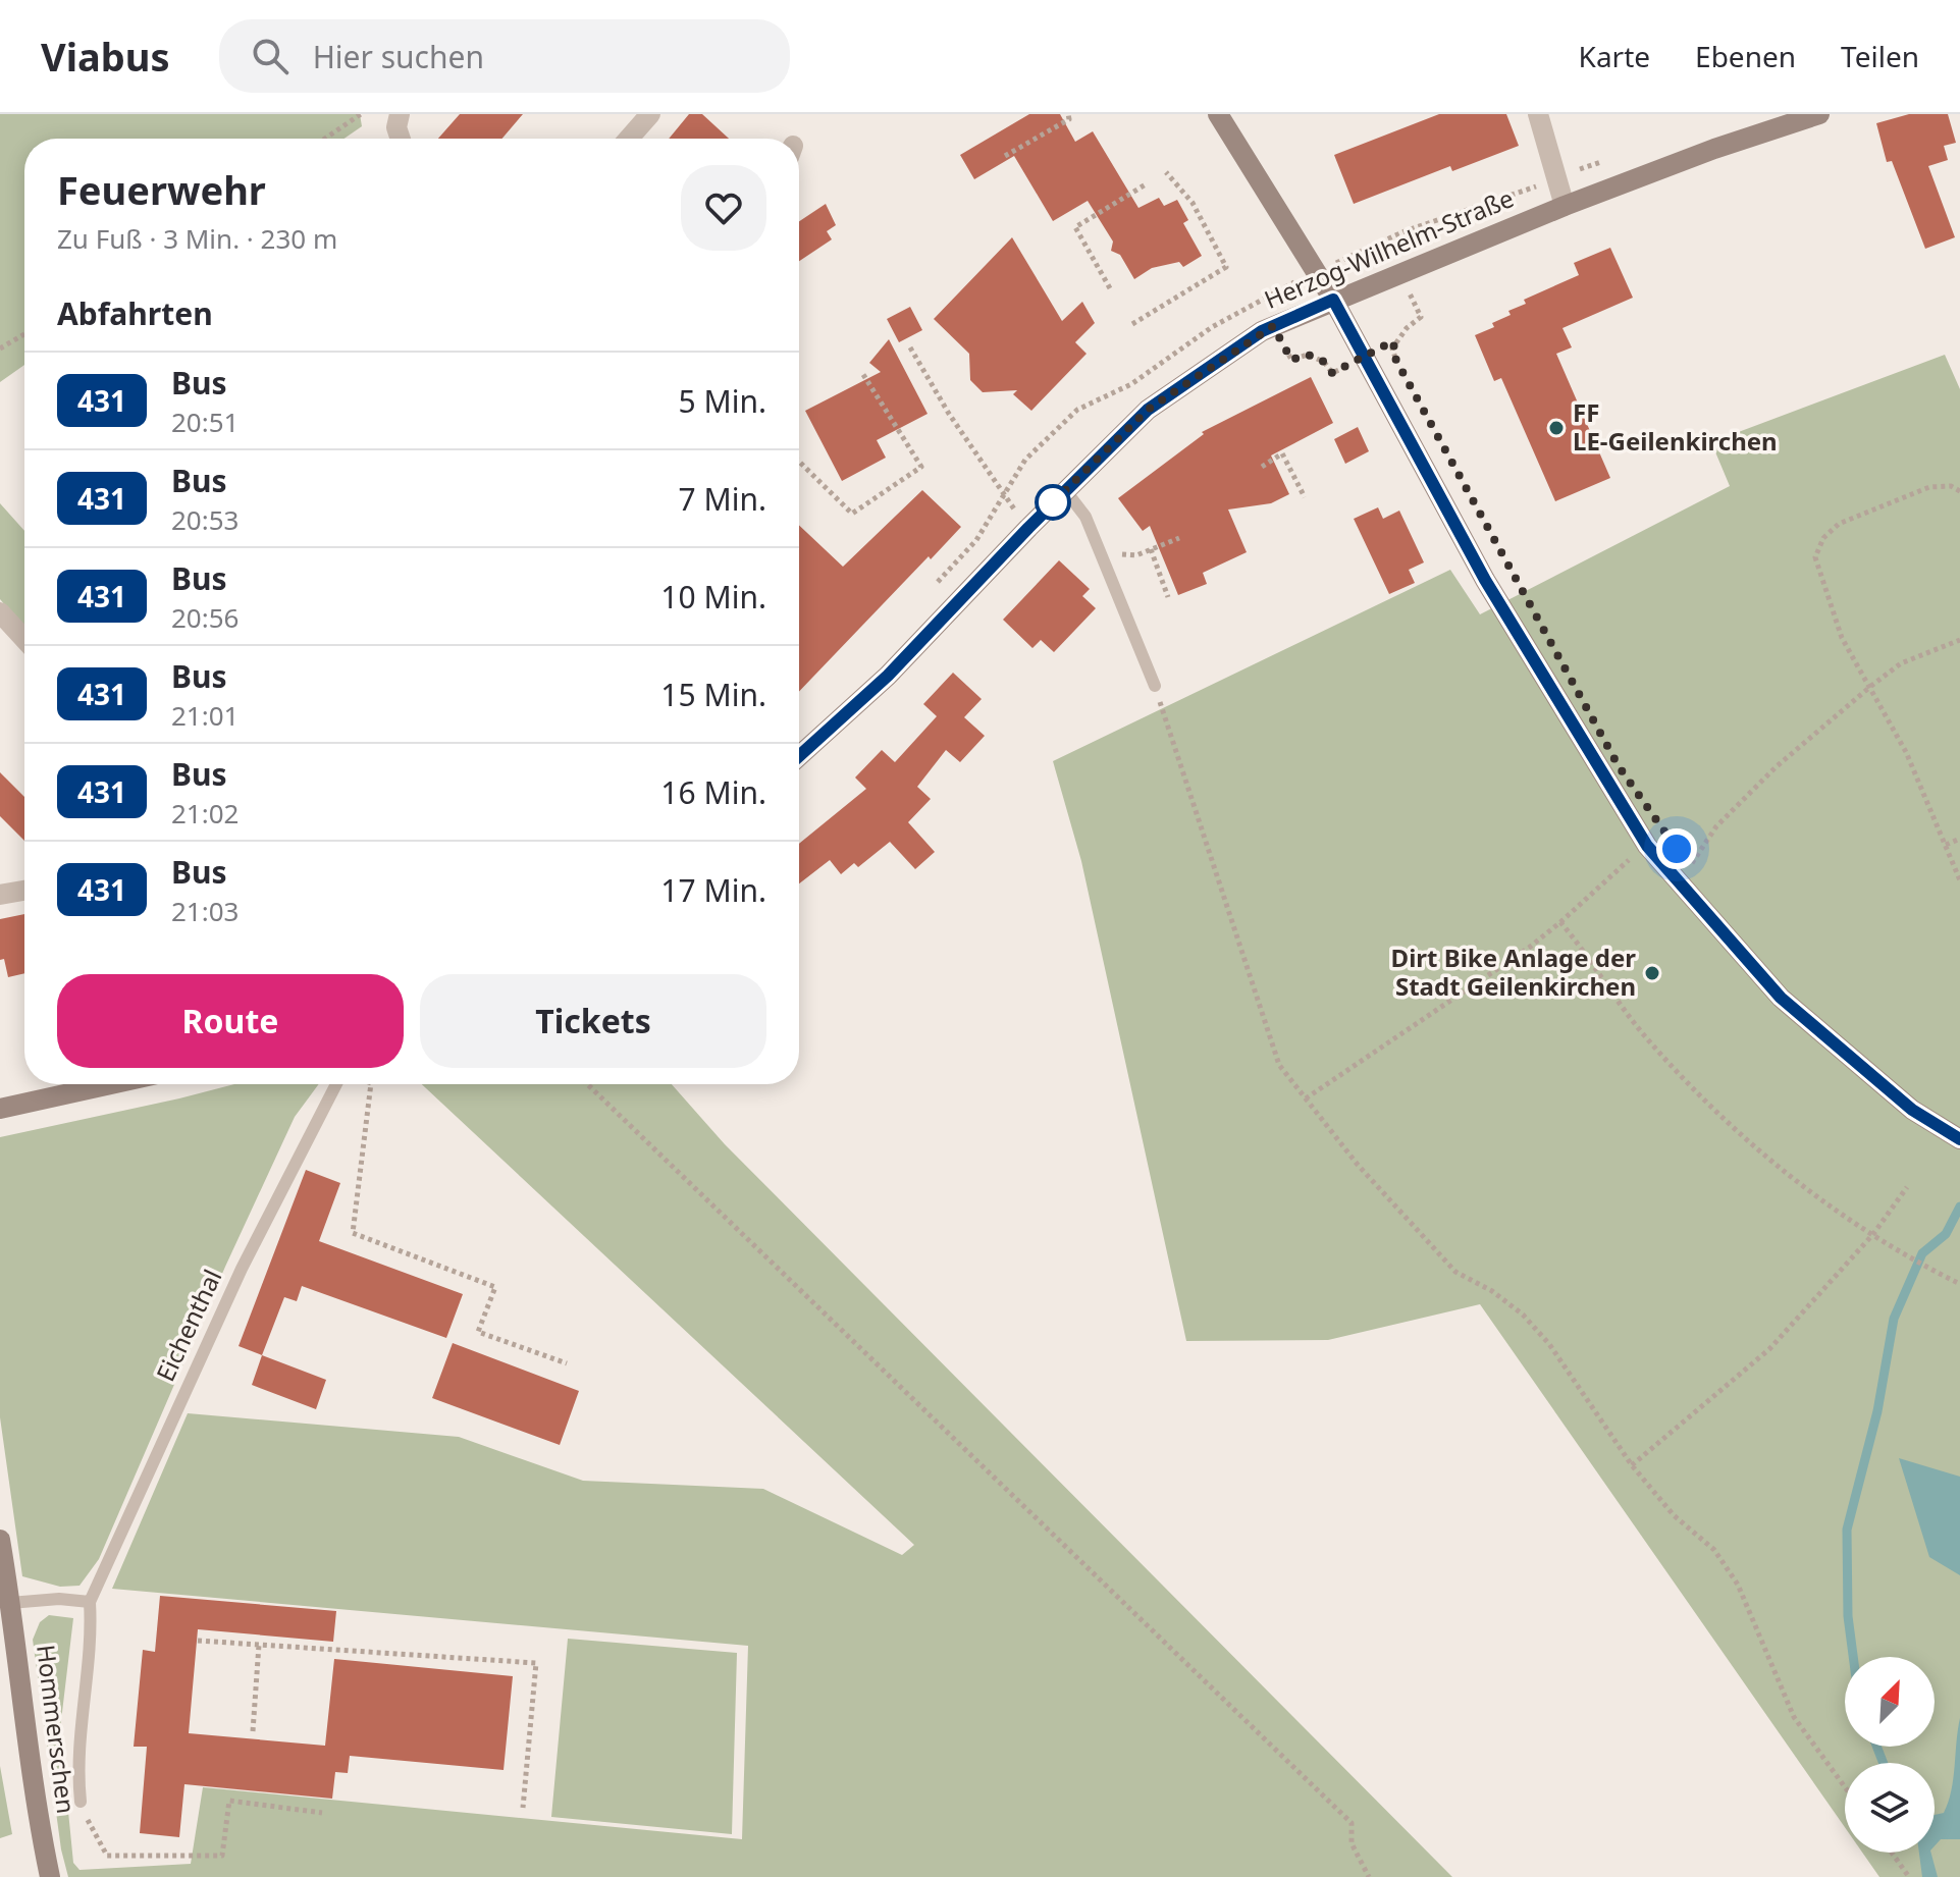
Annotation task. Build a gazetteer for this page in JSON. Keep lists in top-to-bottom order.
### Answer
{
  "streets": {
    "main road": ["Herzog-Wilhelm-Straße", "Hommerschen"],
    "lane": ["Eichenthal"]
  },
  "places": ["FF LE-Geilenkirchen", "Dirt Bike Anlage der Stadt Geilenkirchen"],
  "lines": ["bus line 431"],
  "north": "top right",
  "page": {
    "header": "Viabus",
    "search": "Hier suchen",
    "nav": ["Karte", "Ebenen", "Teilen"],
    "heading": [
      ["Feuerwehr", "Zu Fuß · 3 Min. · 230 m"],
      "Abfahrten"
    ],
    "list": [
      {
        "mark": "431",
        "name": "Bus",
        "note": "20:51",
        "value": "5 Min."
      },
      {
        "mark": "431",
        "name": "Bus",
        "note": "20:53",
        "value": "7 Min."
      },
      {
        "mark": "431",
        "name": "Bus",
        "note": "20:56",
        "value": "10 Min."
      },
      {
        "mark": "431",
        "name": "Bus",
        "note": "21:01",
        "value": "15 Min."
      },
      {
        "mark": "431",
        "name": "Bus",
        "note": "21:02",
        "value": "16 Min."
      },
      {
        "mark": "431",
        "name": "Bus",
        "note": "21:03",
        "value": "17 Min."
      }
    ],
    "buttons": ["Route", "Tickets"]
  }
}
